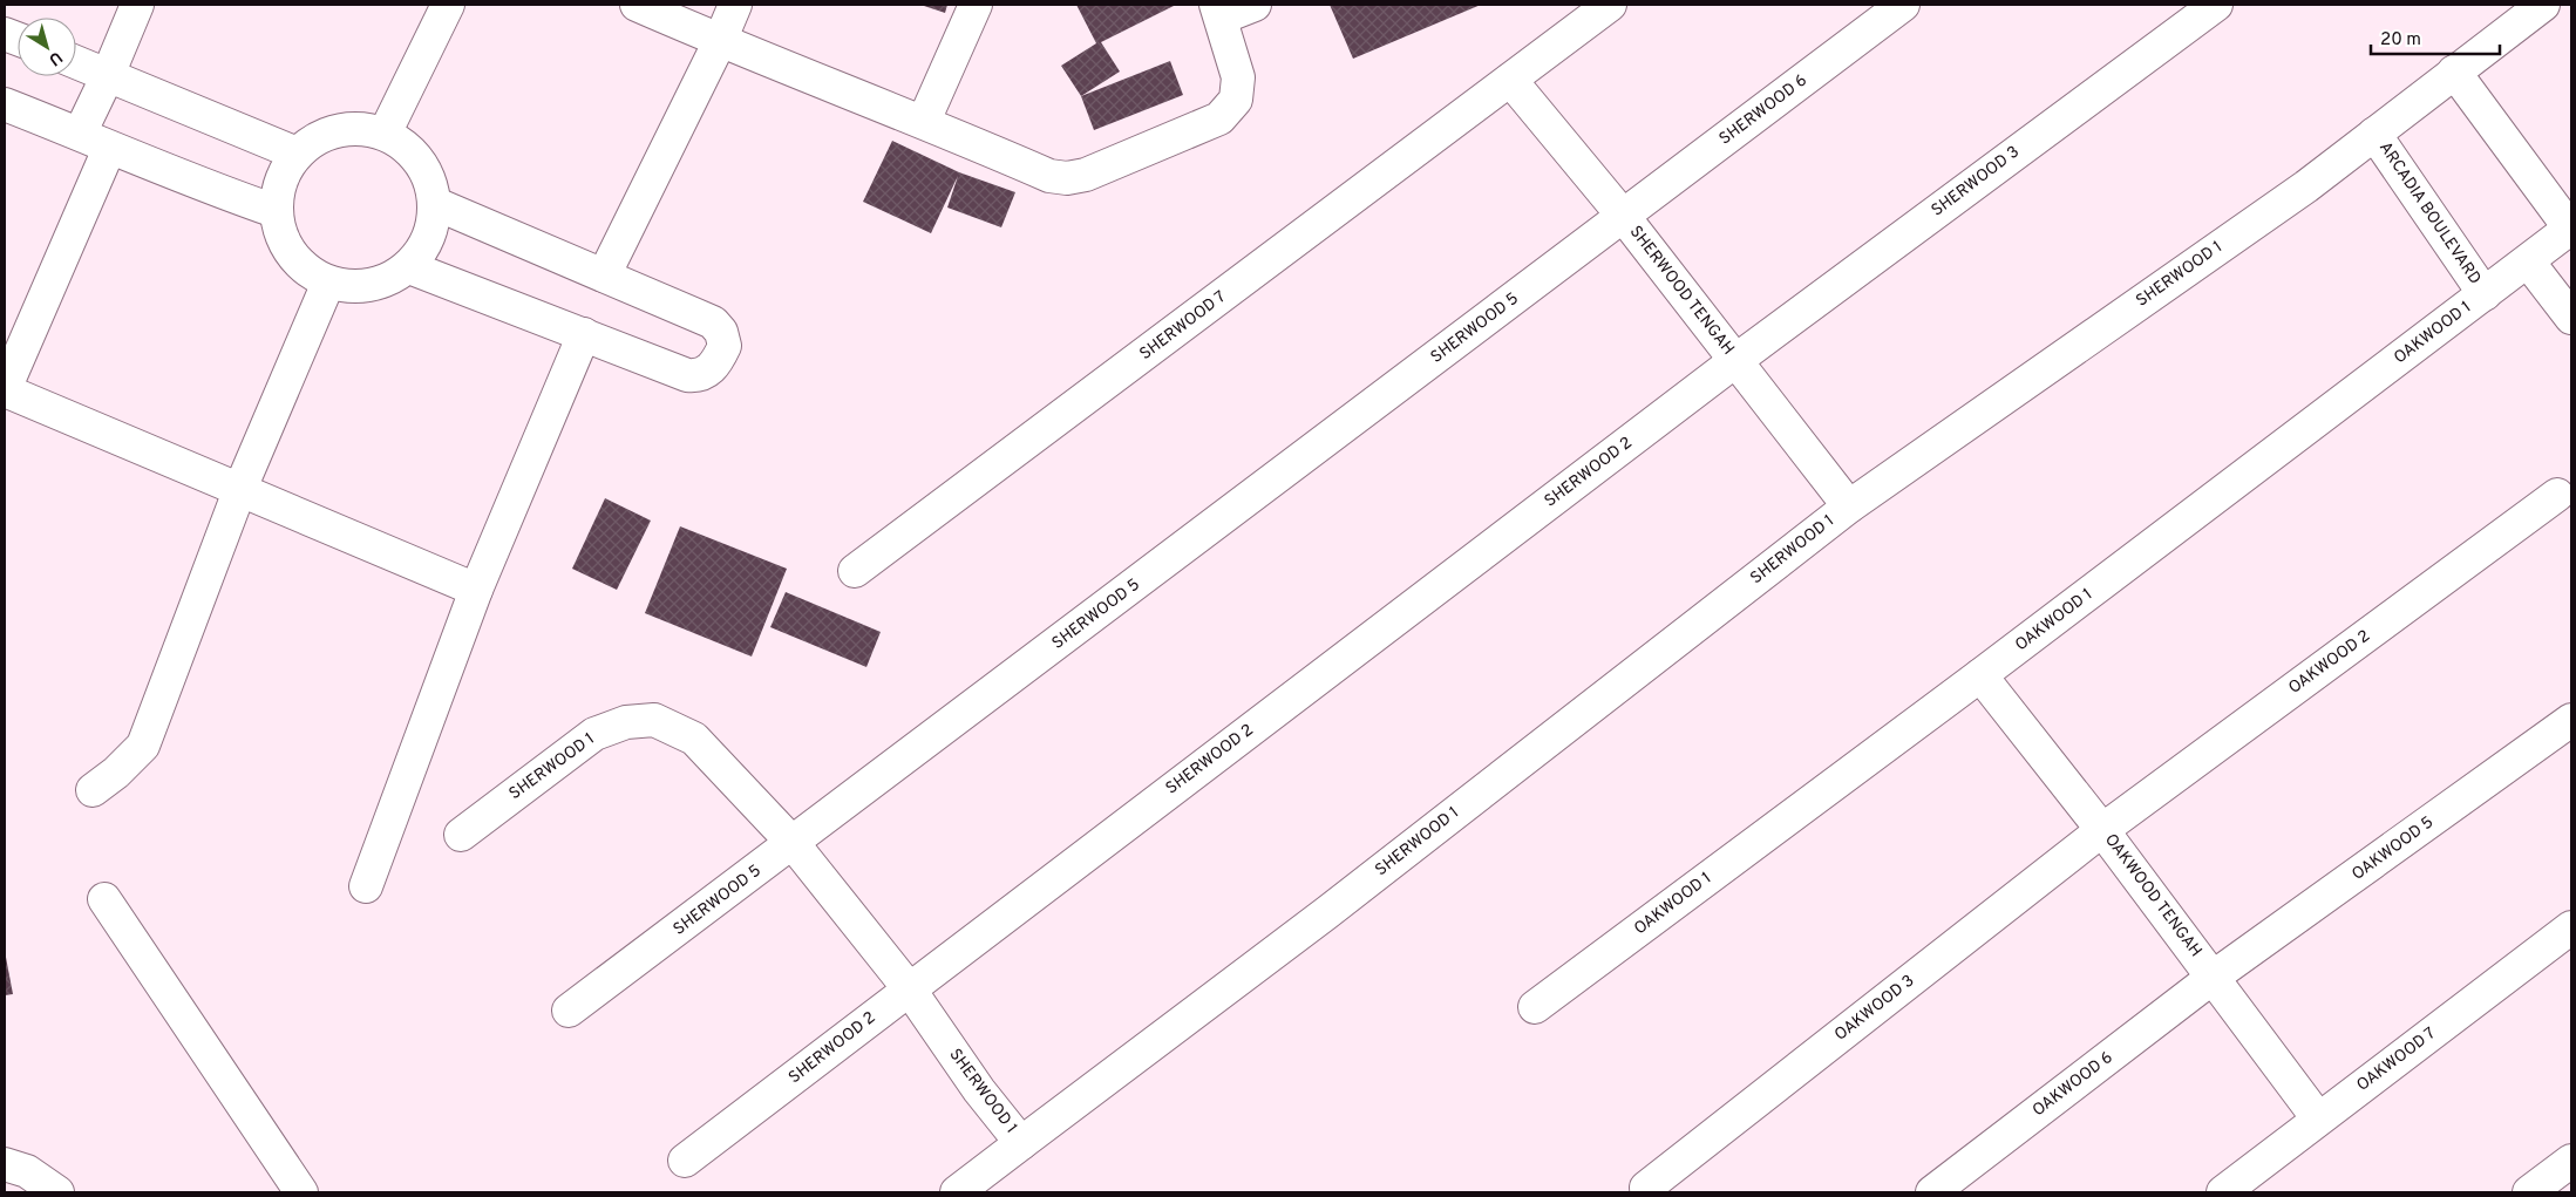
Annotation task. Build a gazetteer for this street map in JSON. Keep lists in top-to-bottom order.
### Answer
{
  "streets": {
    "street": [
      "SHERWOOD 6",
      "SHERWOOD 3",
      "ARCADIA BOULEVARD",
      "SHERWOOD 1",
      "SHERWOOD TENGAH",
      "SHERWOOD 7",
      "SHERWOOD 5",
      "OAKWOOD 1",
      "SHERWOOD 2",
      "OAKWOOD 2",
      "OAKWOOD 5",
      "OAKWOOD TENGAH",
      "OAKWOOD 3",
      "OAKWOOD 7",
      "OAKWOOD 6"
    ]
  },
  "crossings": [
    ["SHERWOOD 6", "SHERWOOD TENGAH"],
    ["SHERWOOD 6", "SHERWOOD 5"],
    ["SHERWOOD 3", "SHERWOOD TENGAH"],
    ["SHERWOOD 3", "SHERWOOD 2"],
    ["ARCADIA BOULEVARD", "SHERWOOD 1"],
    ["ARCADIA BOULEVARD", "OAKWOOD 1"],
    ["SHERWOOD 1", "SHERWOOD TENGAH"],
    ["SHERWOOD 1", "SHERWOOD 5"],
    ["SHERWOOD 1", "SHERWOOD 2"],
    ["SHERWOOD TENGAH", "SHERWOOD 7"],
    ["SHERWOOD TENGAH", "SHERWOOD 5"],
    ["SHERWOOD TENGAH", "SHERWOOD 2"],
    ["OAKWOOD 1", "OAKWOOD TENGAH"],
    ["OAKWOOD 2", "OAKWOOD TENGAH"],
    ["OAKWOOD 2", "OAKWOOD 3"],
    ["OAKWOOD 5", "OAKWOOD TENGAH"],
    ["OAKWOOD 5", "OAKWOOD 6"],
    ["OAKWOOD TENGAH", "OAKWOOD 3"],
    ["OAKWOOD TENGAH", "OAKWOOD 7"],
    ["OAKWOOD TENGAH", "OAKWOOD 6"]
  ],
  "scale_bar": "20 m",
  "north": "bottom right"
}
